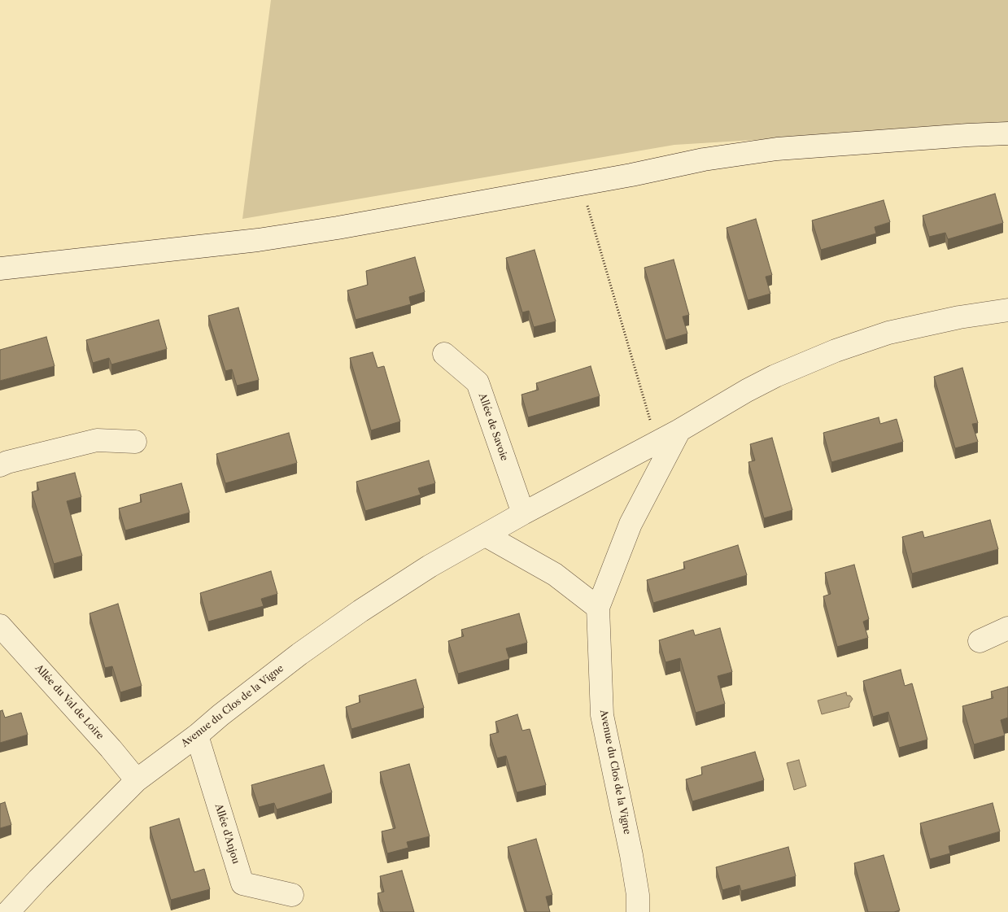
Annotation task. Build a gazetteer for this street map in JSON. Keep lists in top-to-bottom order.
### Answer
{
  "streets": {
    "street": [
      "Allée de Savoie",
      "Allée du Val de Loire",
      "Avenue du Clos de la Vigne",
      "Allée d'Anjou"
    ]
  },
  "crossings": [
    ["Allée de Savoie", "Avenue du Clos de la Vigne"],
    ["Allée du Val de Loire", "Avenue du Clos de la Vigne"],
    ["Avenue du Clos de la Vigne", "Allée d'Anjou"]
  ]
}
